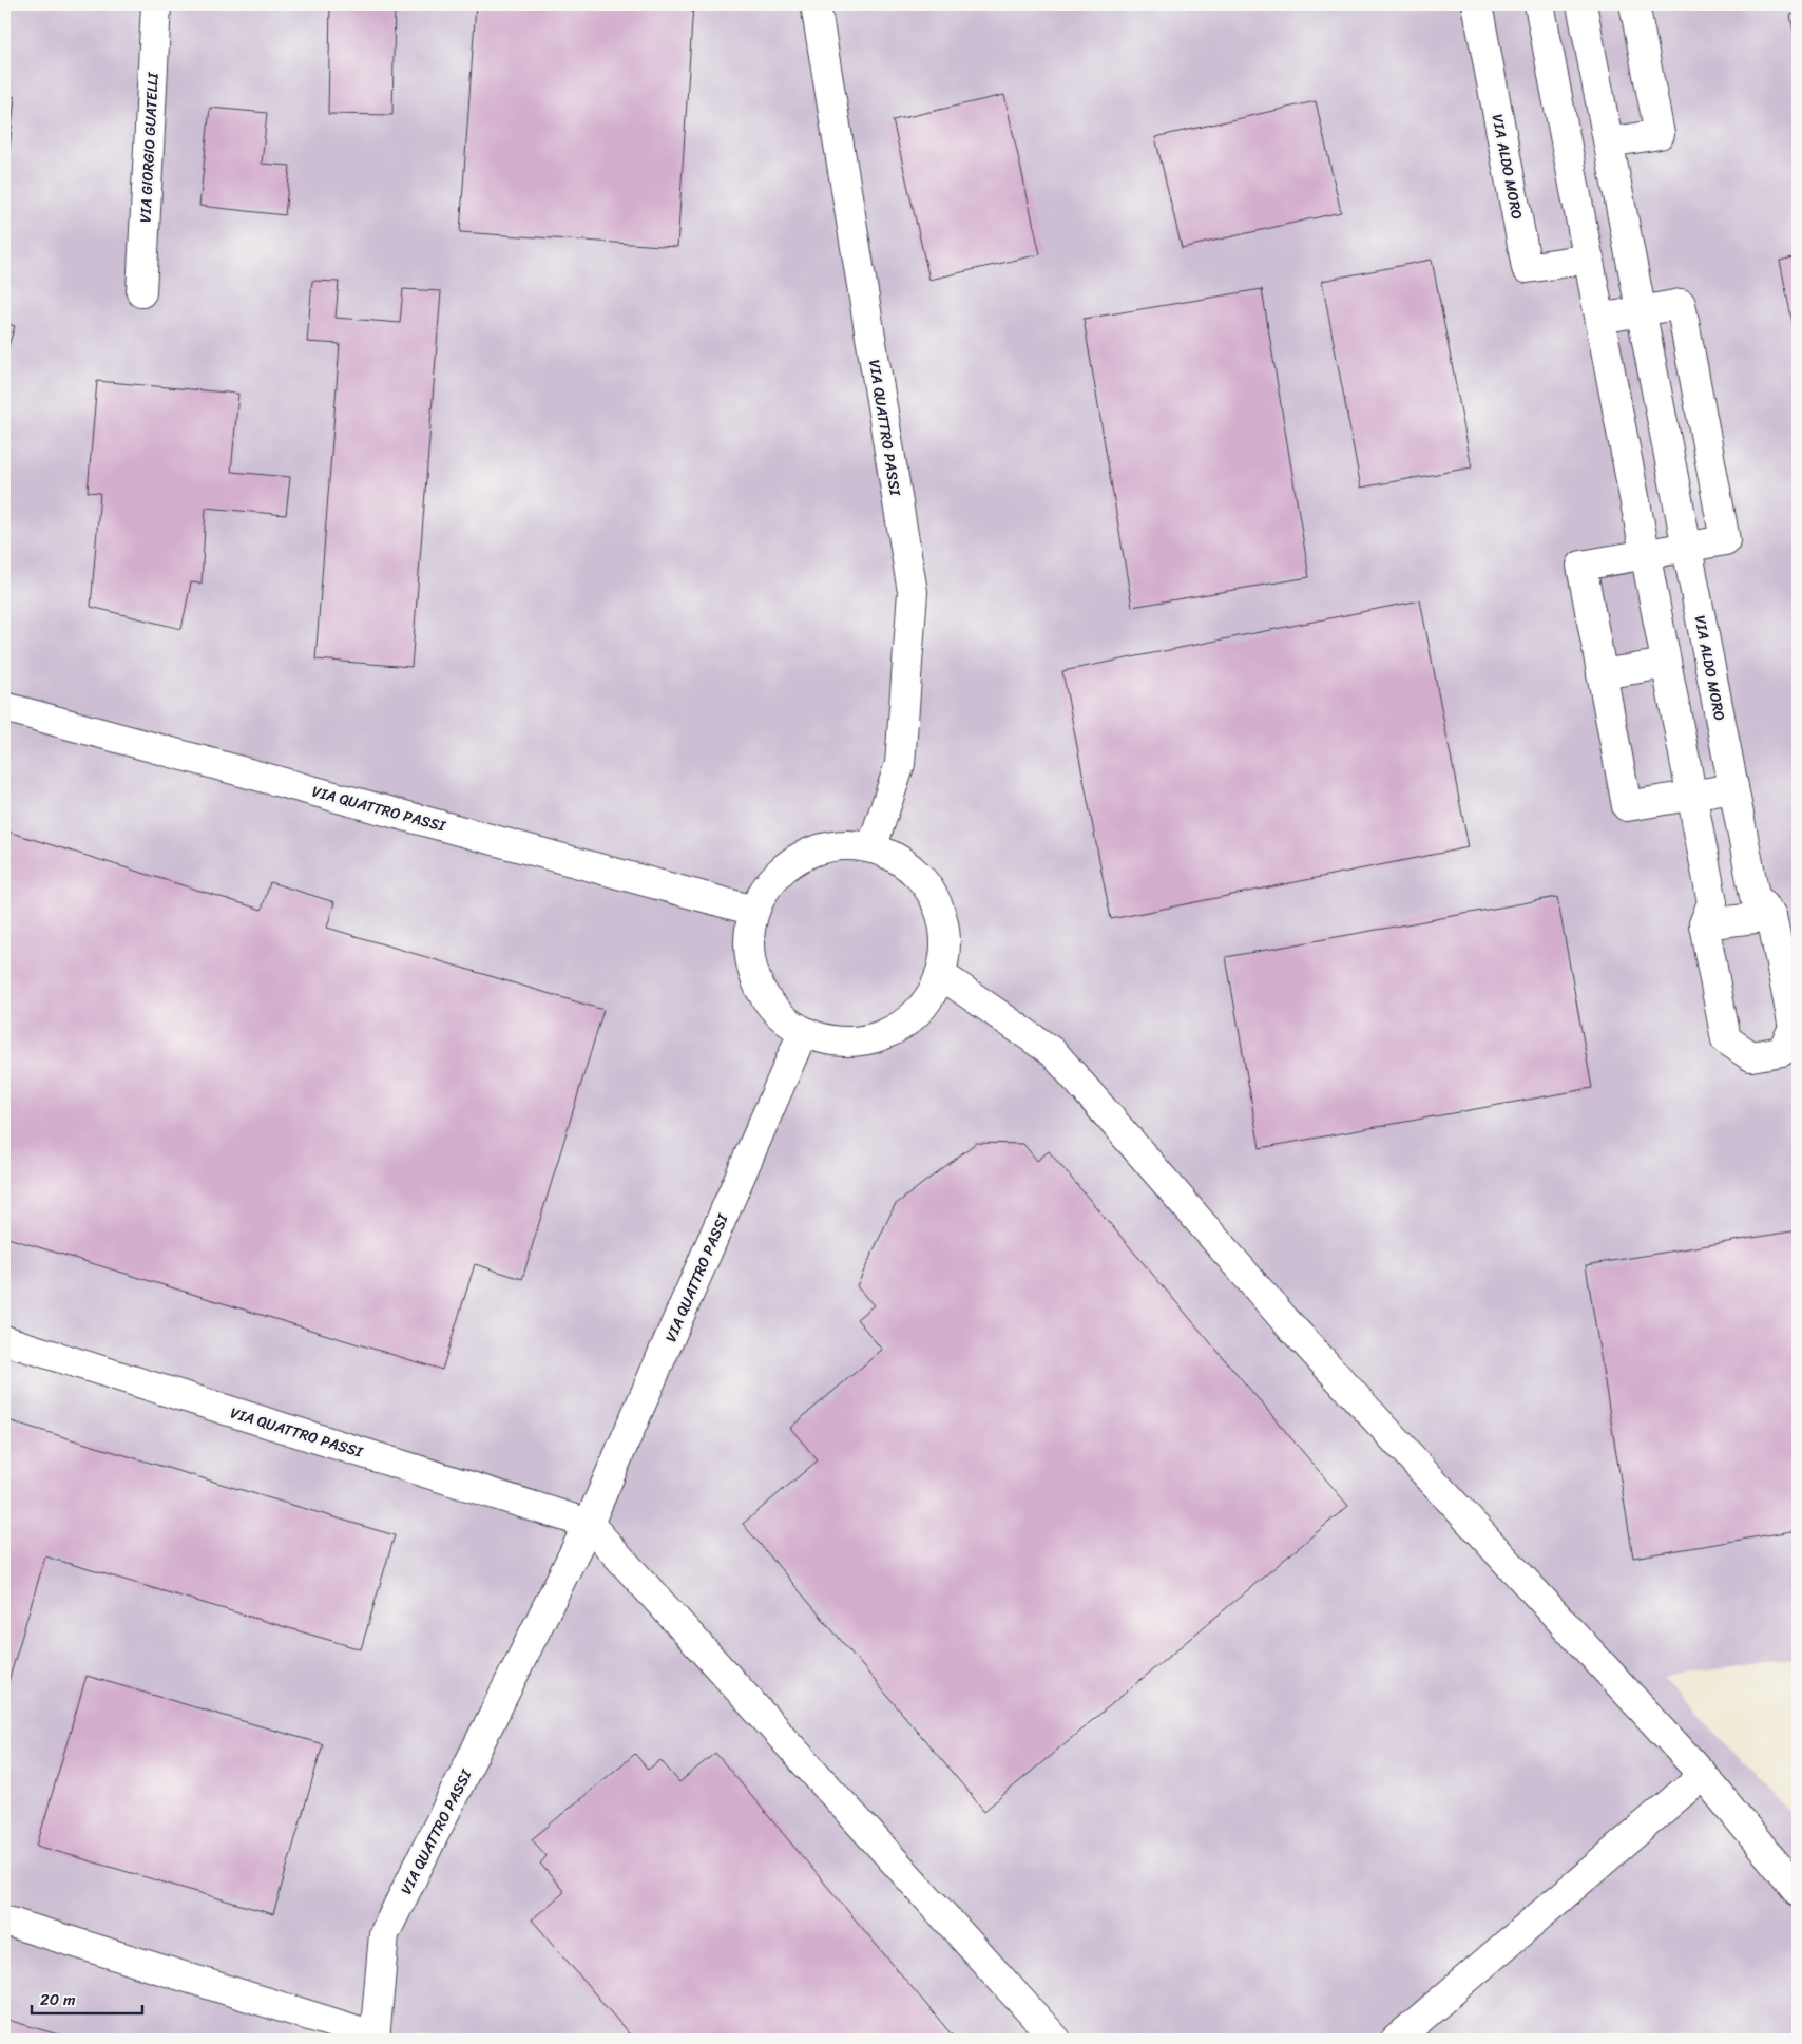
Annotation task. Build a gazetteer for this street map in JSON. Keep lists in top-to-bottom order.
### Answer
{
  "streets": {
    "street": ["VIA GIORGIO GUATELLI", "VIA ALDO MORO", "VIA QUATTRO PASSI"]
  },
  "scale_bar": "20 m"
}
